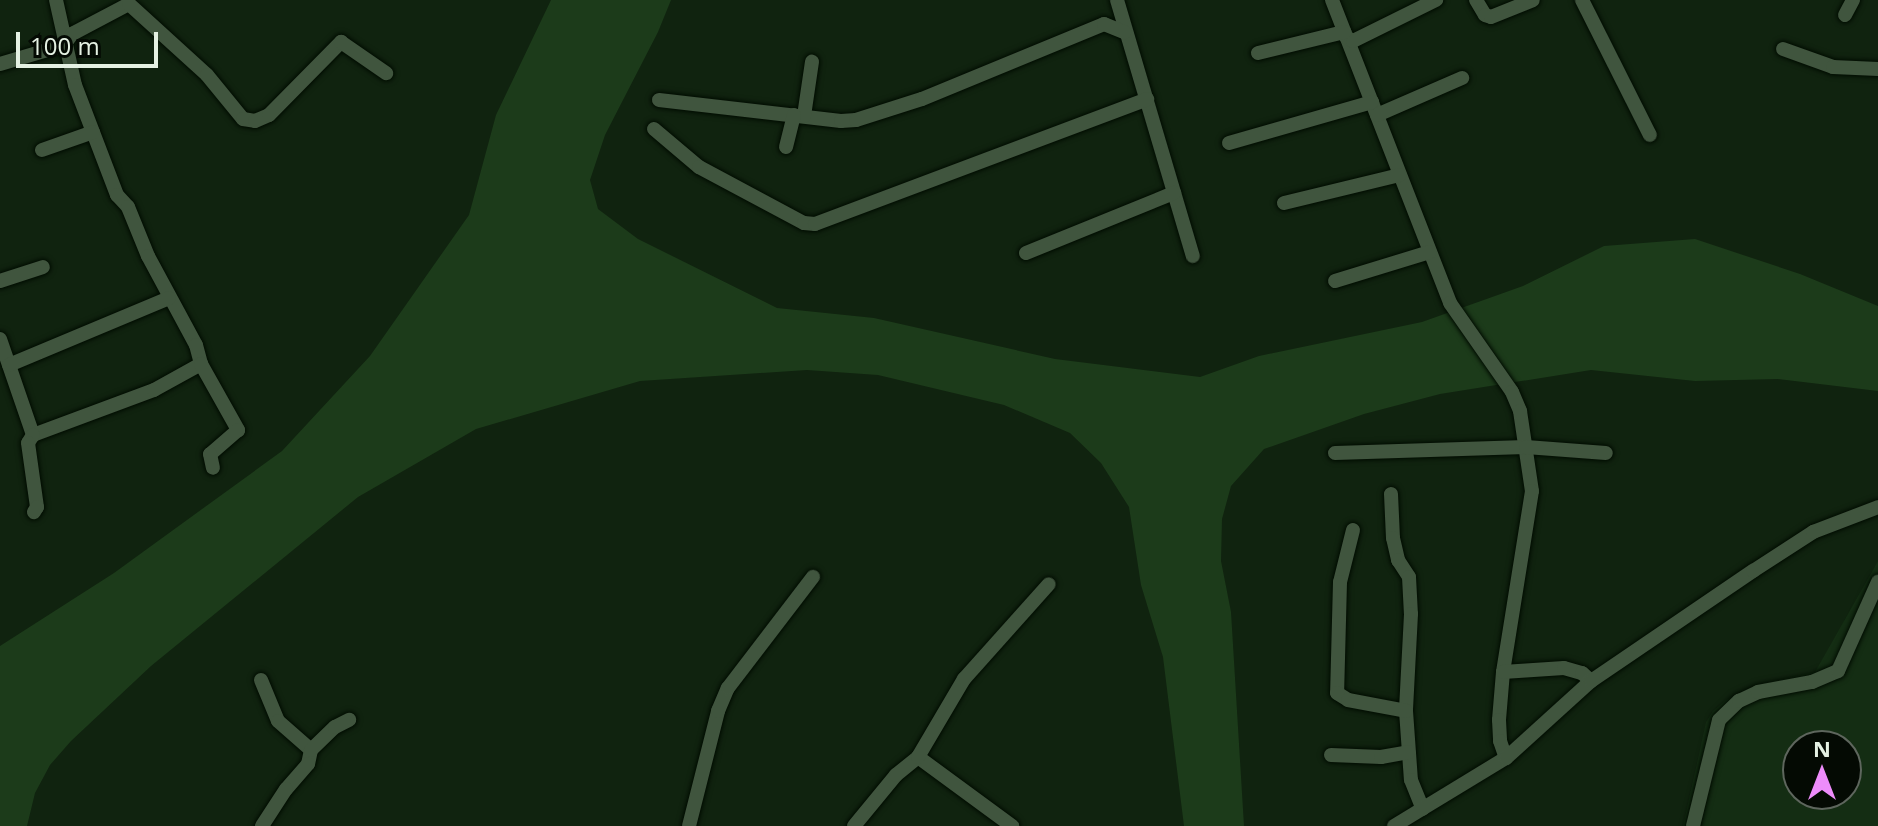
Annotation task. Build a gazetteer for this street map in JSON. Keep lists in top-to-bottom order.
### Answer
{
  "scale_bar": "100 m",
  "north": "top"
}
